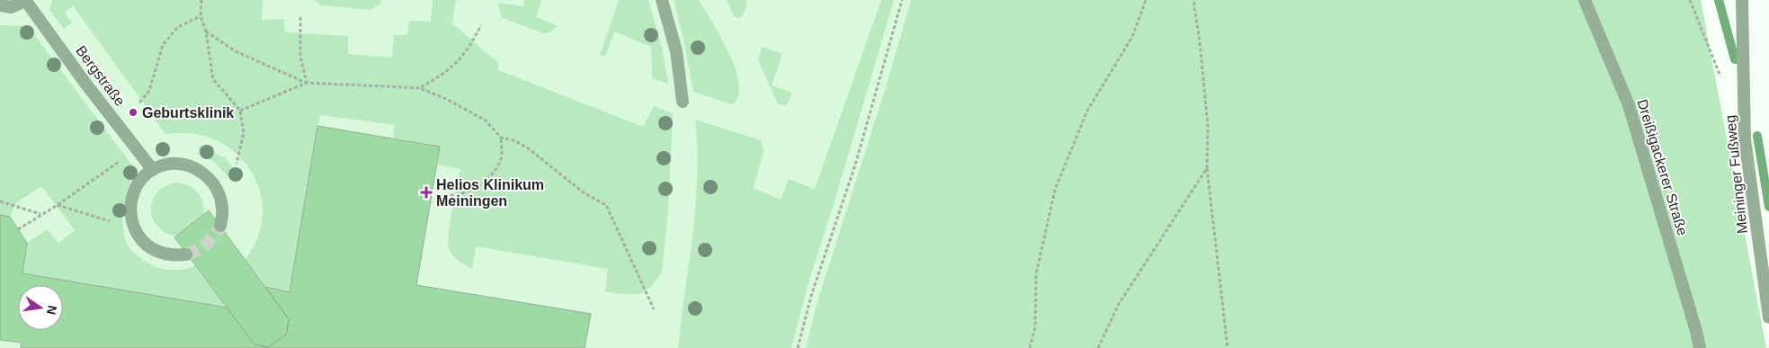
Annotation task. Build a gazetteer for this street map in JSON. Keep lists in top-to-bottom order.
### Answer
{
  "streets": {
    "street": ["Bergstraße", "Dreißigackerer Straße", "Meininger Fußweg"]
  },
  "places": {
    "other": ["Geburtsklinik"],
    "health": ["Helios Klinikum Meiningen"]
  },
  "north": "right"
}
